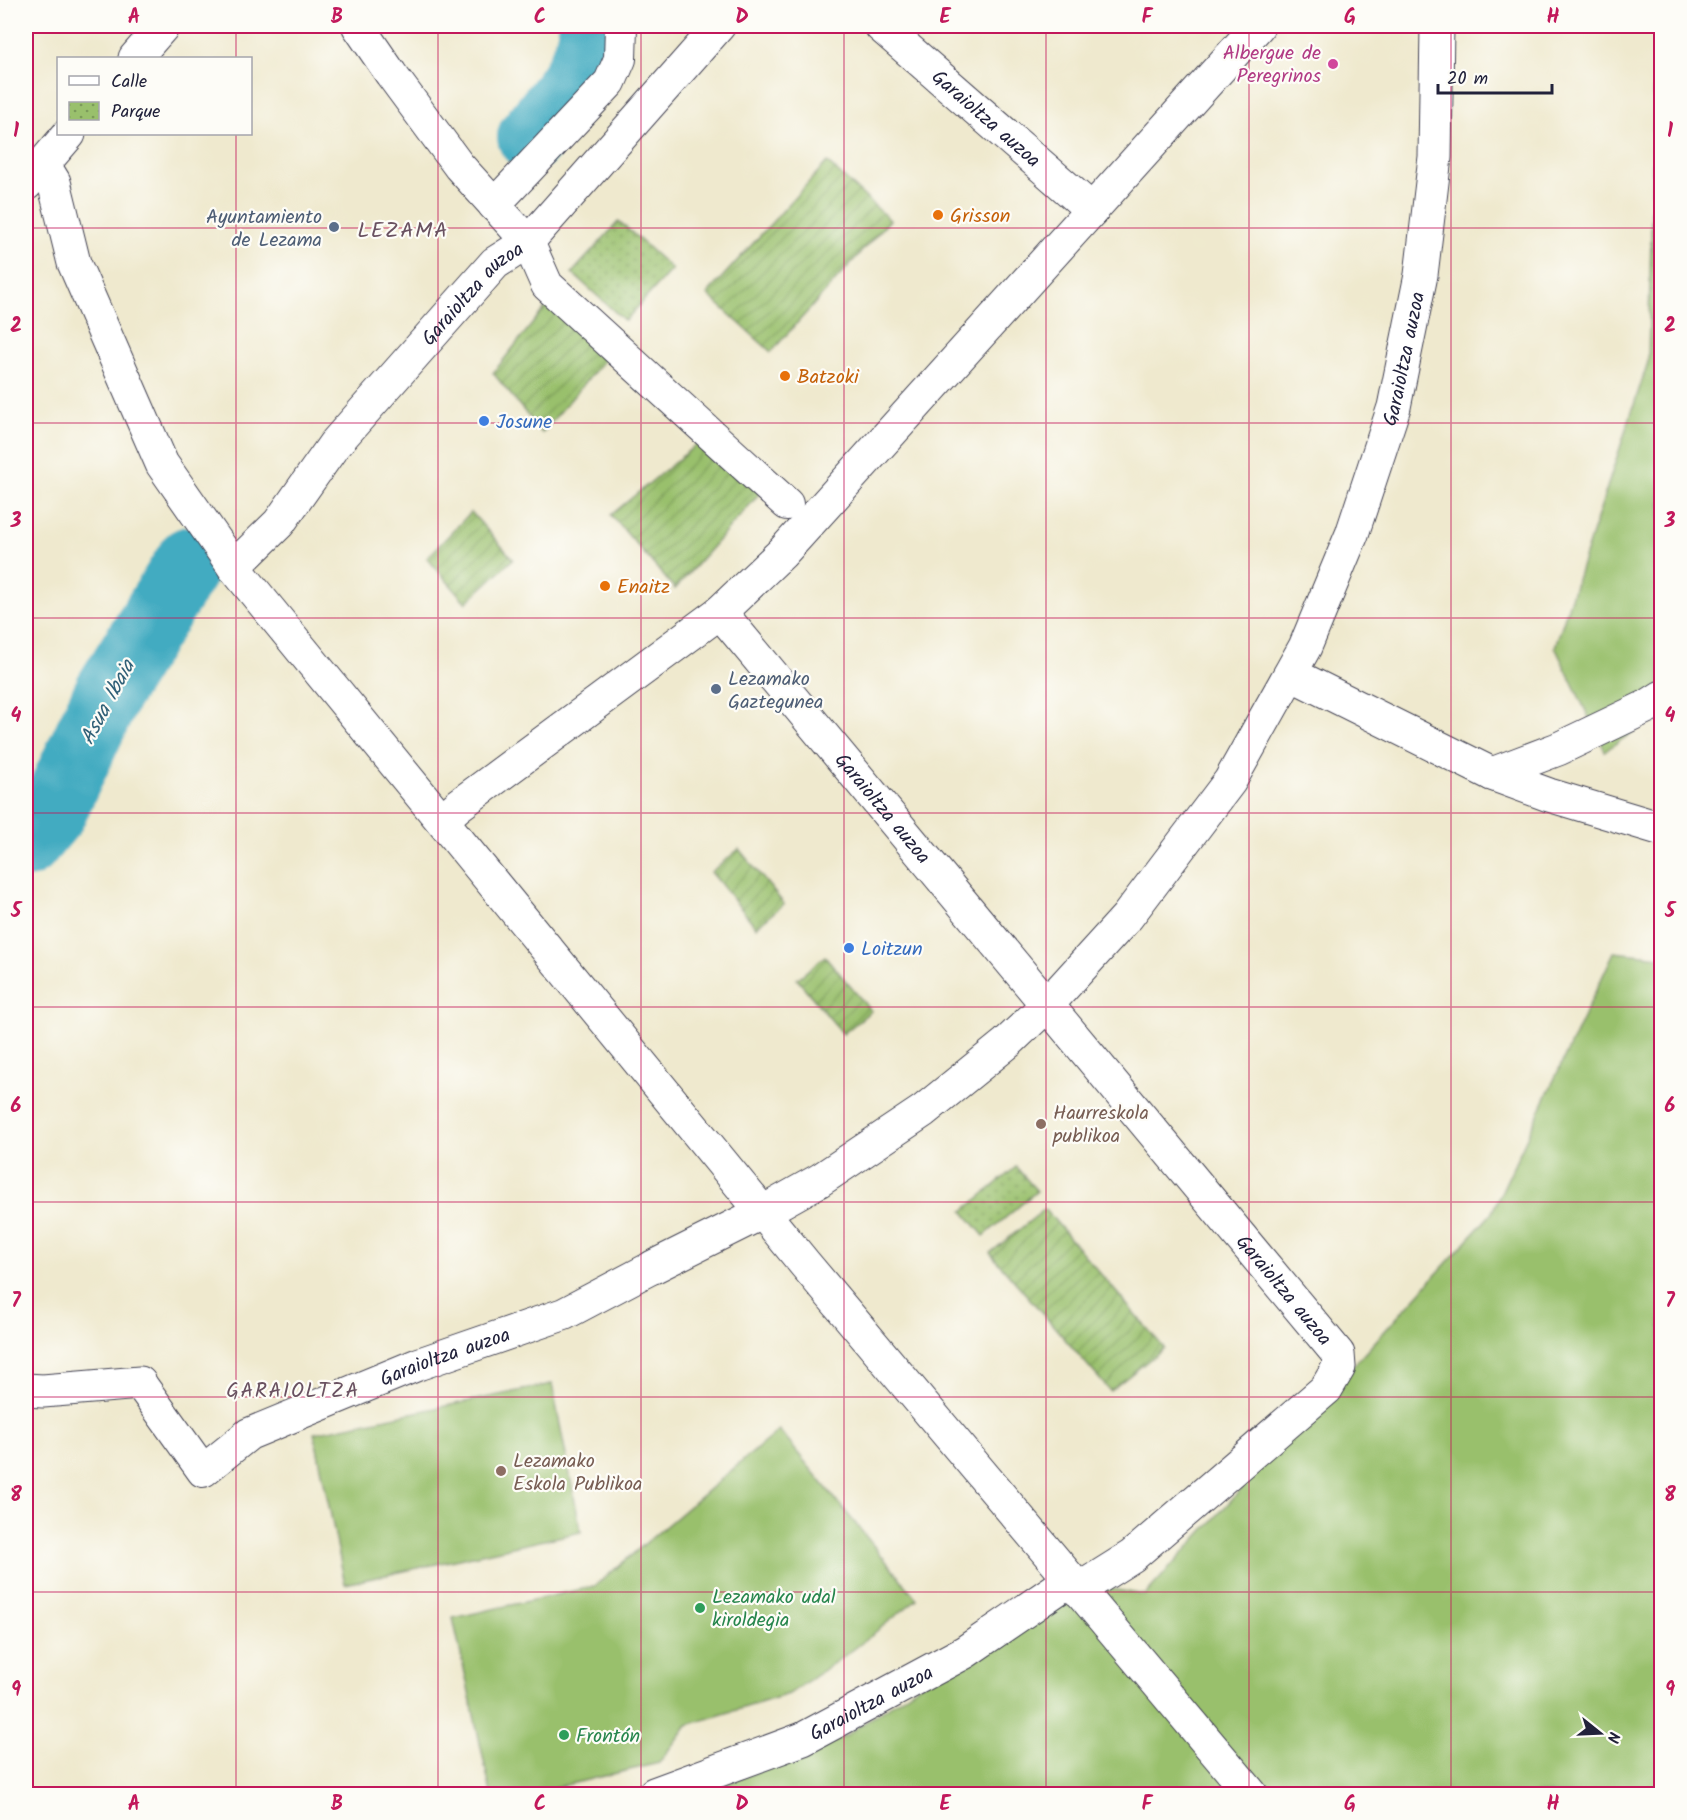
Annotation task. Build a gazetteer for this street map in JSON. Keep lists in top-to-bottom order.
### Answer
{
  "streets": {
    "street": ["Garaioltza auzoa"]
  },
  "districts": ["LEZAMA", "GARAIOLTZA"],
  "water": ["Asua Ibaia"],
  "places": [
    "Albergue de Peregrinos",
    "Grisson",
    "Ayuntamiento de Lezama",
    "Batzoki",
    "Josune",
    "Enaitz",
    "Lezamako Gaztegunea",
    "Loitzun",
    "Haurreskola publikoa",
    "Lezamako Eskola Publikoa",
    "Lezamako udal kiroldegia",
    "Frontón"
  ],
  "legend": ["Calle", "Parque"],
  "scale_bar": "20 m",
  "north": "right",
  "grid": {
    "columns": [
      "A",
      "B",
      "C",
      "D",
      "E",
      "F",
      "G",
      "H"
    ],
    "rows": [
      "1",
      "2",
      "3",
      "4",
      "5",
      "6",
      "7",
      "8",
      "9"
    ]
  }
}
